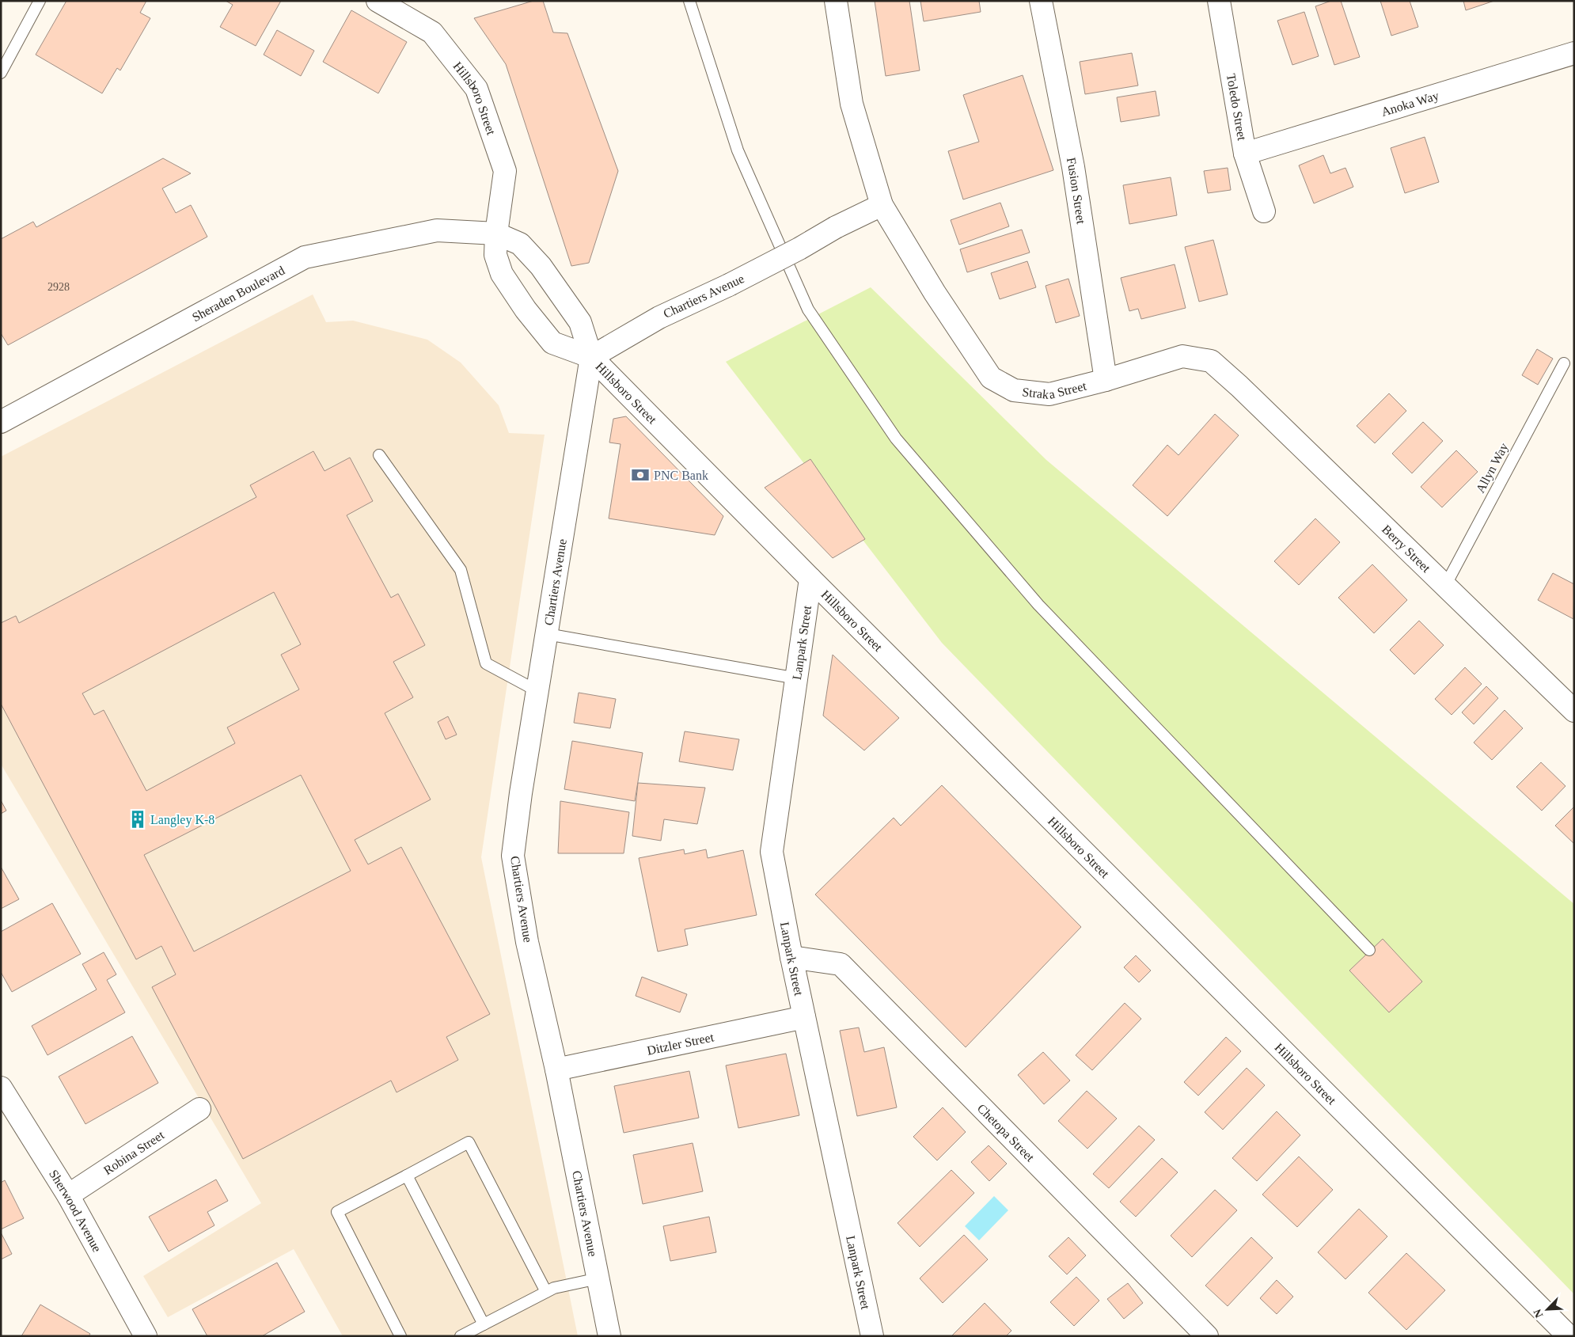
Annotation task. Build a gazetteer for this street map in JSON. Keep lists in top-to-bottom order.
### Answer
{
  "streets": {
    "street": [
      "Hillsboro Street",
      "Anoka Way",
      "Toledo Street",
      "Fusion Street",
      "Sheraden Boulevard",
      "Chartiers Avenue",
      "Straka Street",
      "Berry Street",
      "Lanpark Street",
      "Ditzler Street",
      "Chetopa Street",
      "Robina Street",
      "Sherwood Avenue"
    ],
    "lane": ["Allyn Way"]
  },
  "crossings": [
    ["Hillsboro Street", "Sheraden Boulevard"],
    ["Hillsboro Street", "Chartiers Avenue"],
    ["Hillsboro Street", "Lanpark Street"],
    ["Anoka Way", "Toledo Street"],
    ["Fusion Street", "Straka Street"],
    ["Chartiers Avenue", "Straka Street"],
    ["Chartiers Avenue", "Ditzler Street"],
    ["Straka Street", "Berry Street"],
    ["Allyn Way", "Berry Street"],
    ["Lanpark Street", "Ditzler Street"],
    ["Lanpark Street", "Chetopa Street"],
    ["Robina Street", "Sherwood Avenue"]
  ],
  "places": {
    "bank": ["PNC Bank"],
    "building": ["Langley K-8"]
  },
  "house_numbers": ["2928"],
  "north": "bottom left"
}
